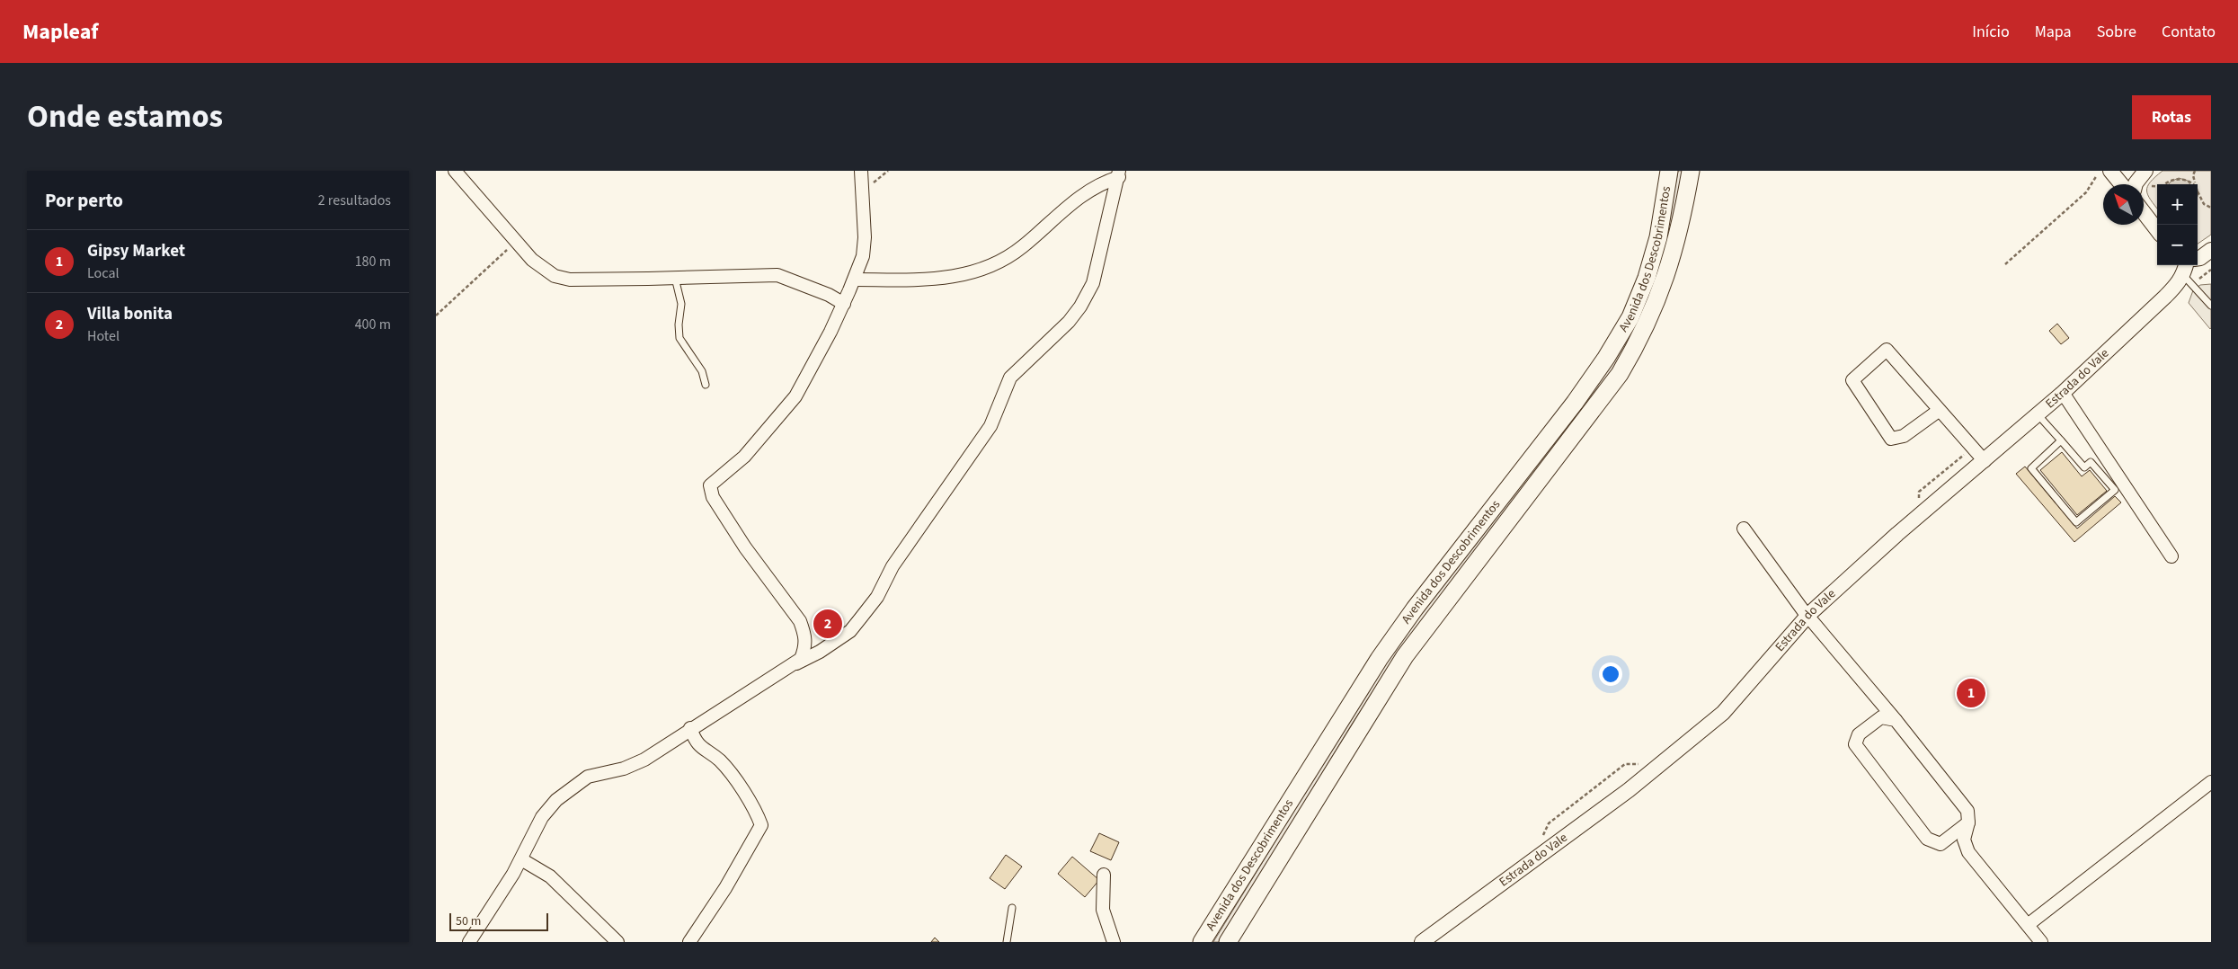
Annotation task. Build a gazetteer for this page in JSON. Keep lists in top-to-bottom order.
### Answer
{
  "streets": {
    "main road": ["Avenida dos Descobrimentos"],
    "street": ["Estrada do Vale"]
  },
  "scale_bar": "50 m",
  "north": "top left",
  "page": {
    "header": "Mapleaf",
    "nav": [
      "Início",
      "Mapa",
      "Sobre",
      "Contato"
    ],
    "title": "Onde estamos",
    "buttons": "Rotas",
    "heading": ["Por perto", "2 resultados"],
    "map_buttons": ["+", "−"],
    "list": [
      {
        "mark": "1",
        "name": "Gipsy Market",
        "note": "Local",
        "value": "180 m"
      },
      {
        "mark": "2",
        "name": "Villa bonita",
        "note": "Hotel",
        "value": "400 m"
      }
    ],
    "pins": ["2", "1"],
    "scale": "50 m"
  }
}
